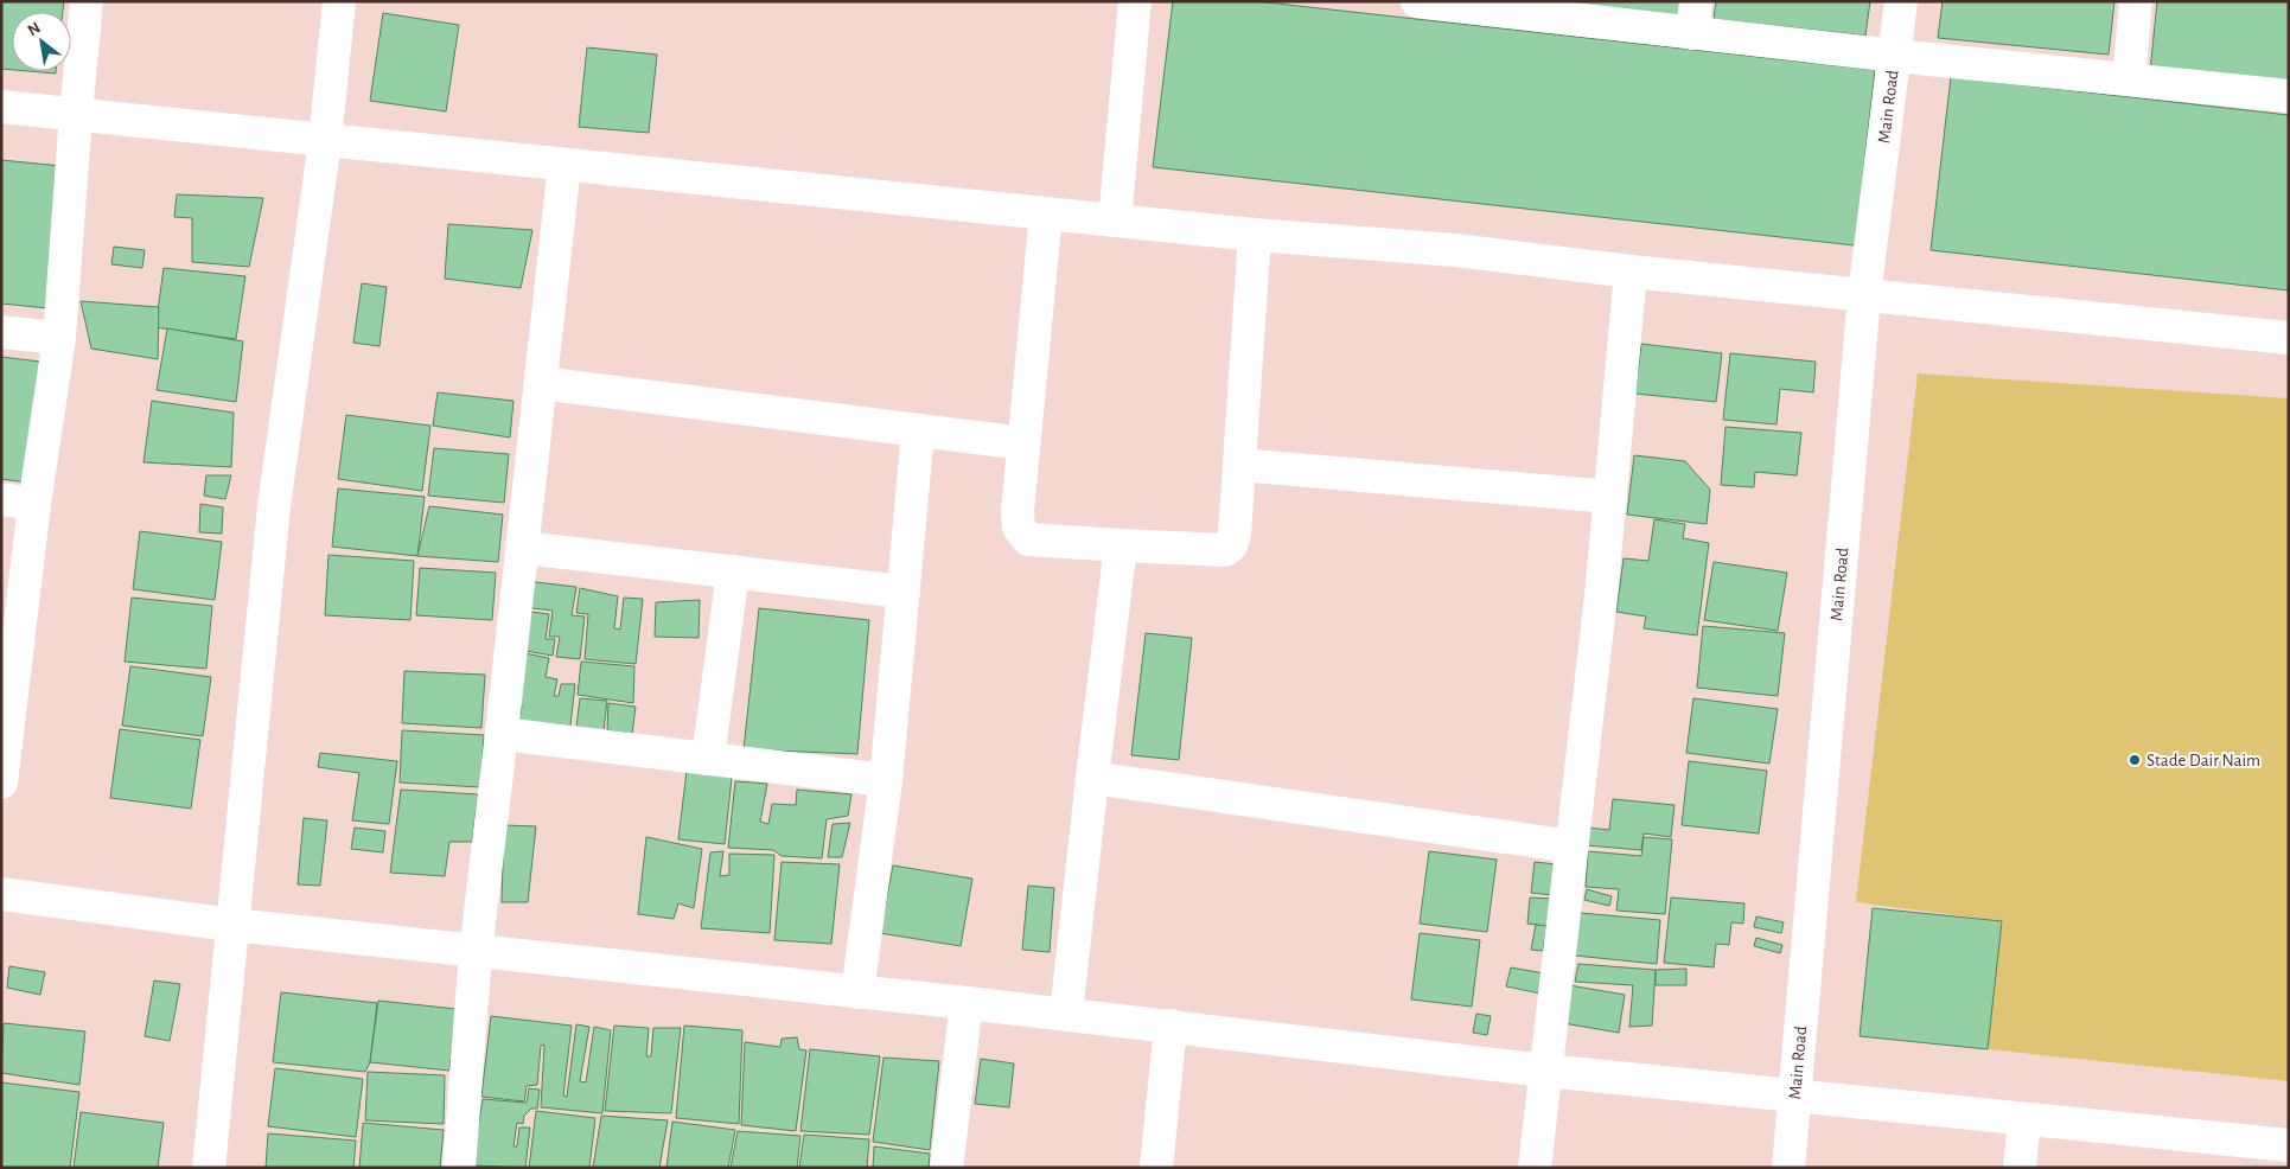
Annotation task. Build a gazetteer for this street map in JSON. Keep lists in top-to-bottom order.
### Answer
{
  "streets": {
    "street": ["Main Road"]
  },
  "places": ["Stade Dair Naim"],
  "north": "top left"
}
